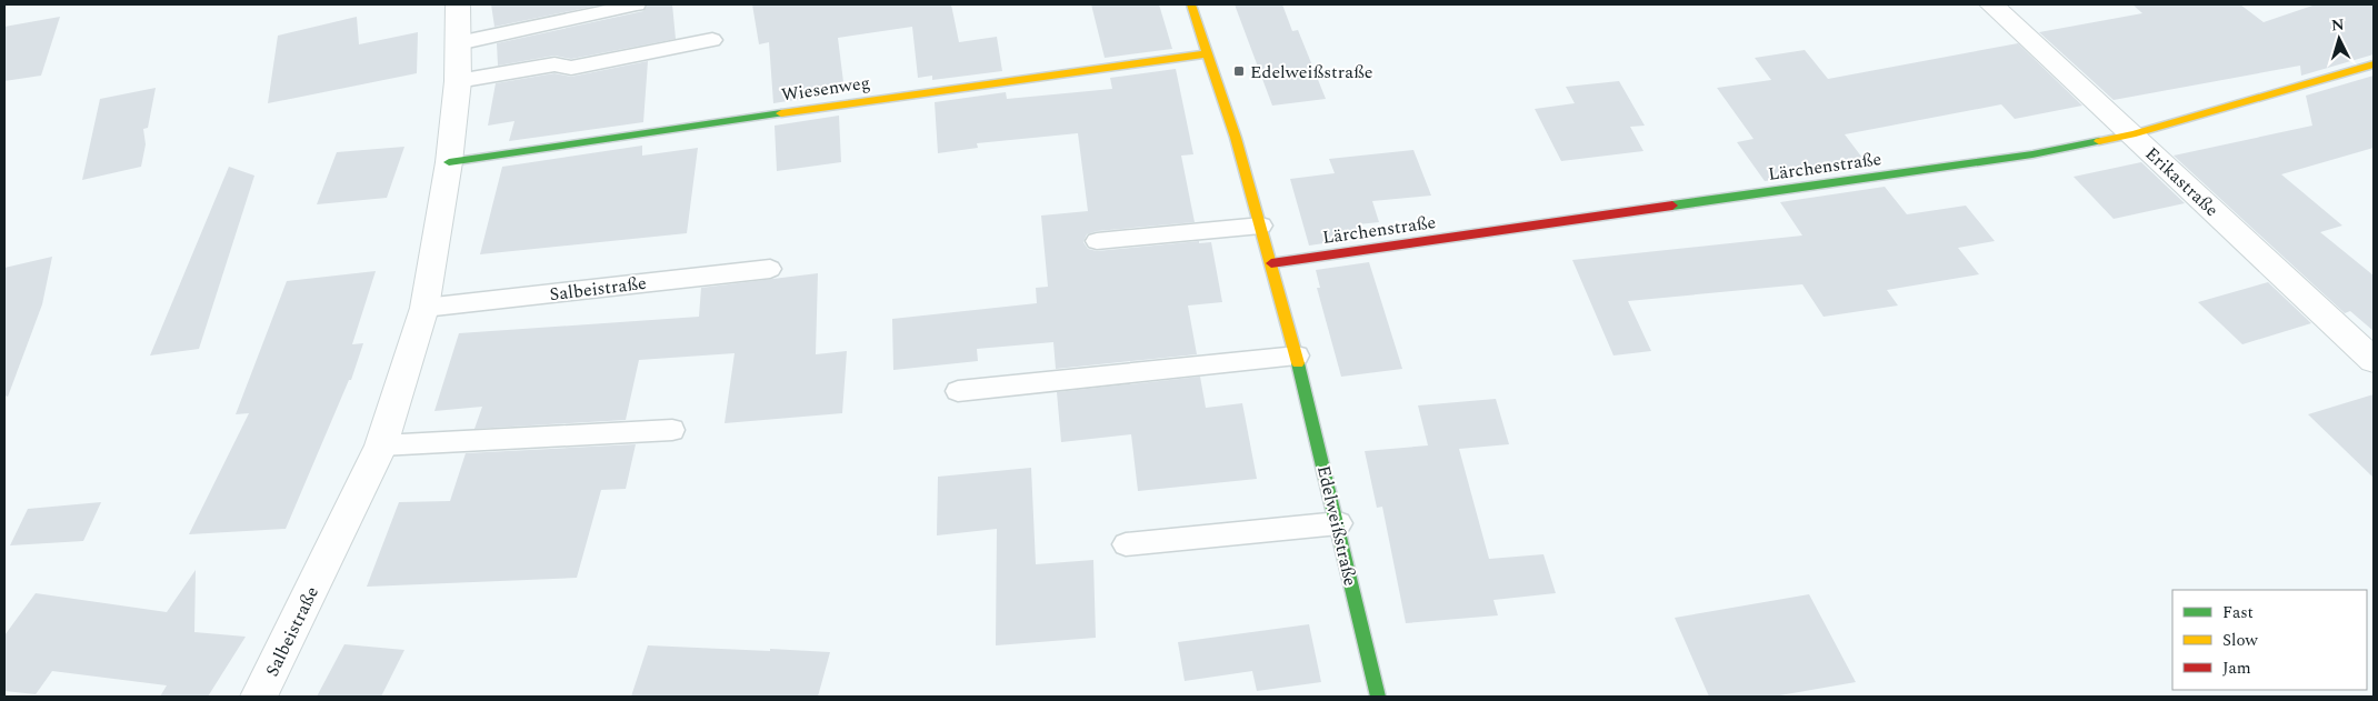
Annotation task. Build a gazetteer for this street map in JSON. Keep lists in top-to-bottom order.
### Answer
{
  "streets": {
    "street": [
      "Wiesenweg",
      "Lärchenstraße",
      "Erikastraße",
      "Salbeistraße",
      "Edelweißstraße"
    ]
  },
  "crossings": [
    ["Wiesenweg", "Salbeistraße"],
    ["Wiesenweg", "Edelweißstraße"],
    ["Lärchenstraße", "Erikastraße"],
    ["Lärchenstraße", "Edelweißstraße"]
  ],
  "places": {
    "transit": ["Edelweißstraße"]
  },
  "legend": ["Fast", "Slow", "Jam"],
  "north": "top"
}
